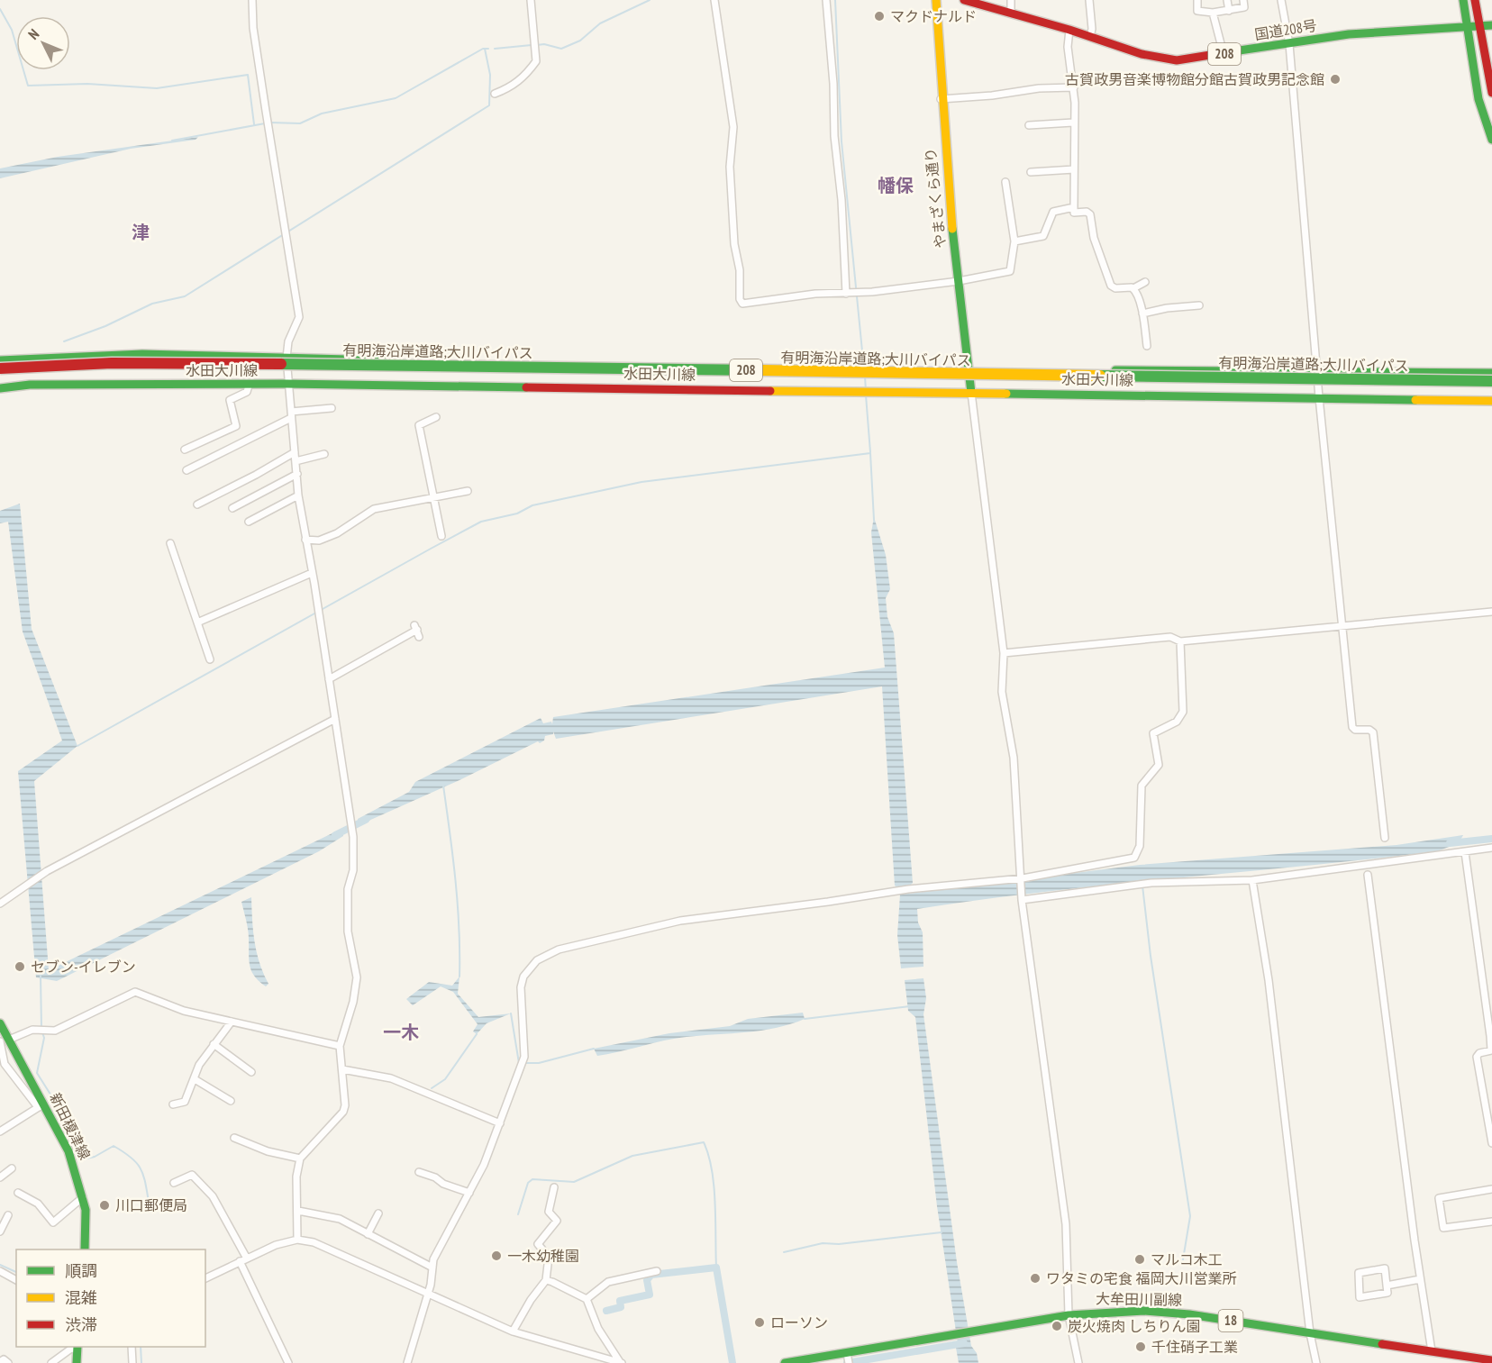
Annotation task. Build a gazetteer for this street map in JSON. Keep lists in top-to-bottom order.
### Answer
{
  "streets": {
    "main road": [
      "国道208号",
      "208",
      "やまざくら通り",
      "有明海沿岸道路;大川バイパス",
      "水田大川線",
      "新田榎津線",
      "大牟田川副線",
      "18"
    ]
  },
  "crossings": [
    ["やまざくら通り", "水田大川線"]
  ],
  "districts": ["幡保", "津", "一木"],
  "places": [
    "マクドナルド",
    "古賀政男音楽博物館分館古賀政男記念館",
    "セブン-イレブン",
    "川口郵便局",
    "一木幼稚園",
    "マルコ木工",
    "ワタミの宅食 福岡大川営業所",
    "ローソン",
    "炭火焼肉 しちりん園",
    "千住硝子工業"
  ],
  "legend": ["順調", "混雑", "渋滞"],
  "north": "top left"
}
